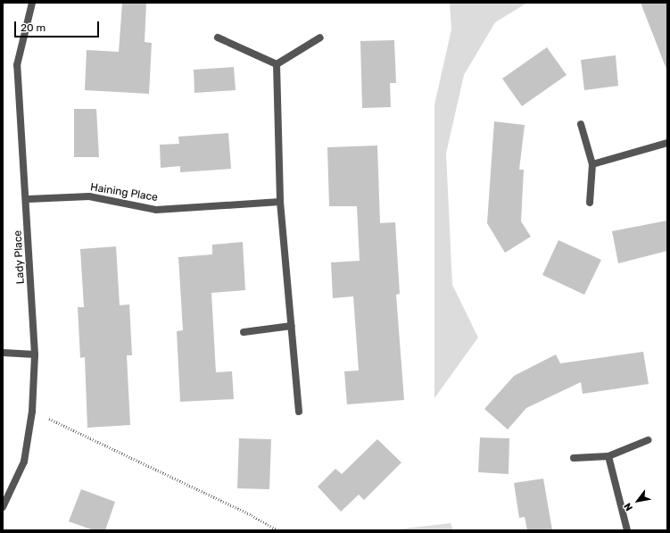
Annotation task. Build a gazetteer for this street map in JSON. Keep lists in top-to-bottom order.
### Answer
{
  "streets": {
    "street": ["Haining Place", "Lady Place"]
  },
  "crossings": [
    ["Haining Place", "Lady Place"]
  ],
  "scale_bar": "20 m",
  "north": "bottom left"
}
